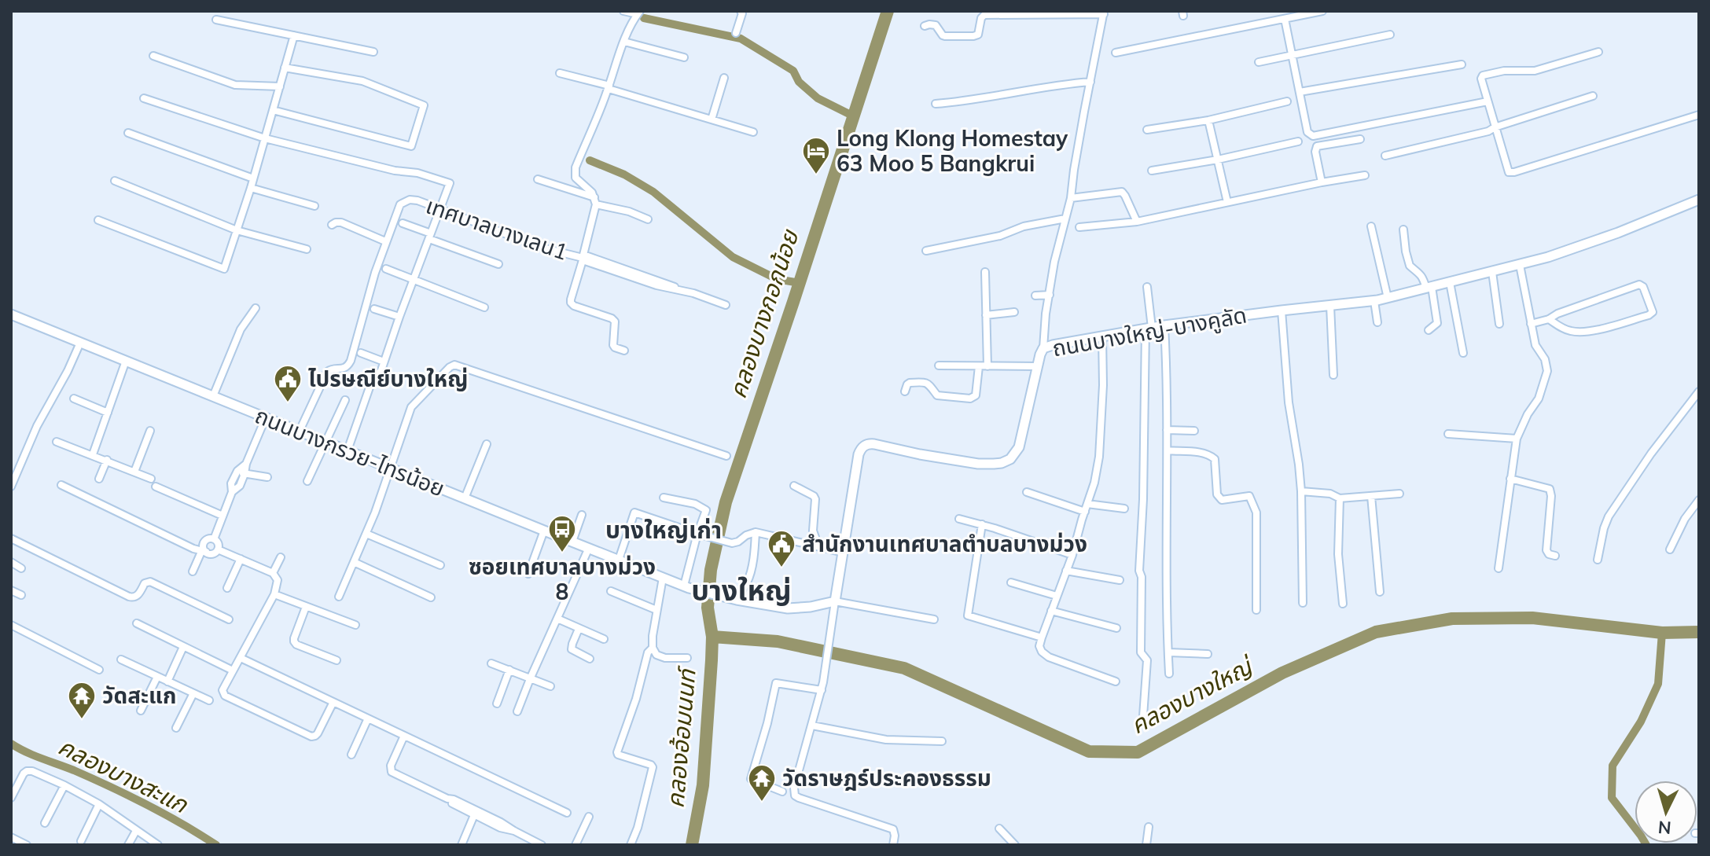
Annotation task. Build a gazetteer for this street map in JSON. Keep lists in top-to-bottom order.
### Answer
{
  "streets": {
    "street": ["เทศบาลบางเลน1", "ถนนบางใหญ่-บางคูลัด", "ถนนบางกรวย-ไทรน้อย"]
  },
  "crossings": [
    ["เทศบาลบางเลน1", "ถนนบางกรวย-ไทรน้อย"]
  ],
  "districts": ["บางใหญ่เก่า", "บางใหญ่"],
  "water": [
    "คลองบางกอกน้อย",
    "คลองบางใหญ่",
    "คลองอ้อมนนท์",
    "คลองบางสะแก"
  ],
  "places": {
    "hotel": ["Long Klong Homestay 63 Moo 5 Bangkrui"],
    "public building": ["ไปรษณีย์บางใหญ่", "สํานักงานเทศบาลตําบลบางม่วง"],
    "bus stop": ["ซอยเทศบาลบางม่วง 8"],
    "temple": ["วัดสะแก", "วัดราษฎร์ประคองธรรม"]
  },
  "north": "bottom"
}
